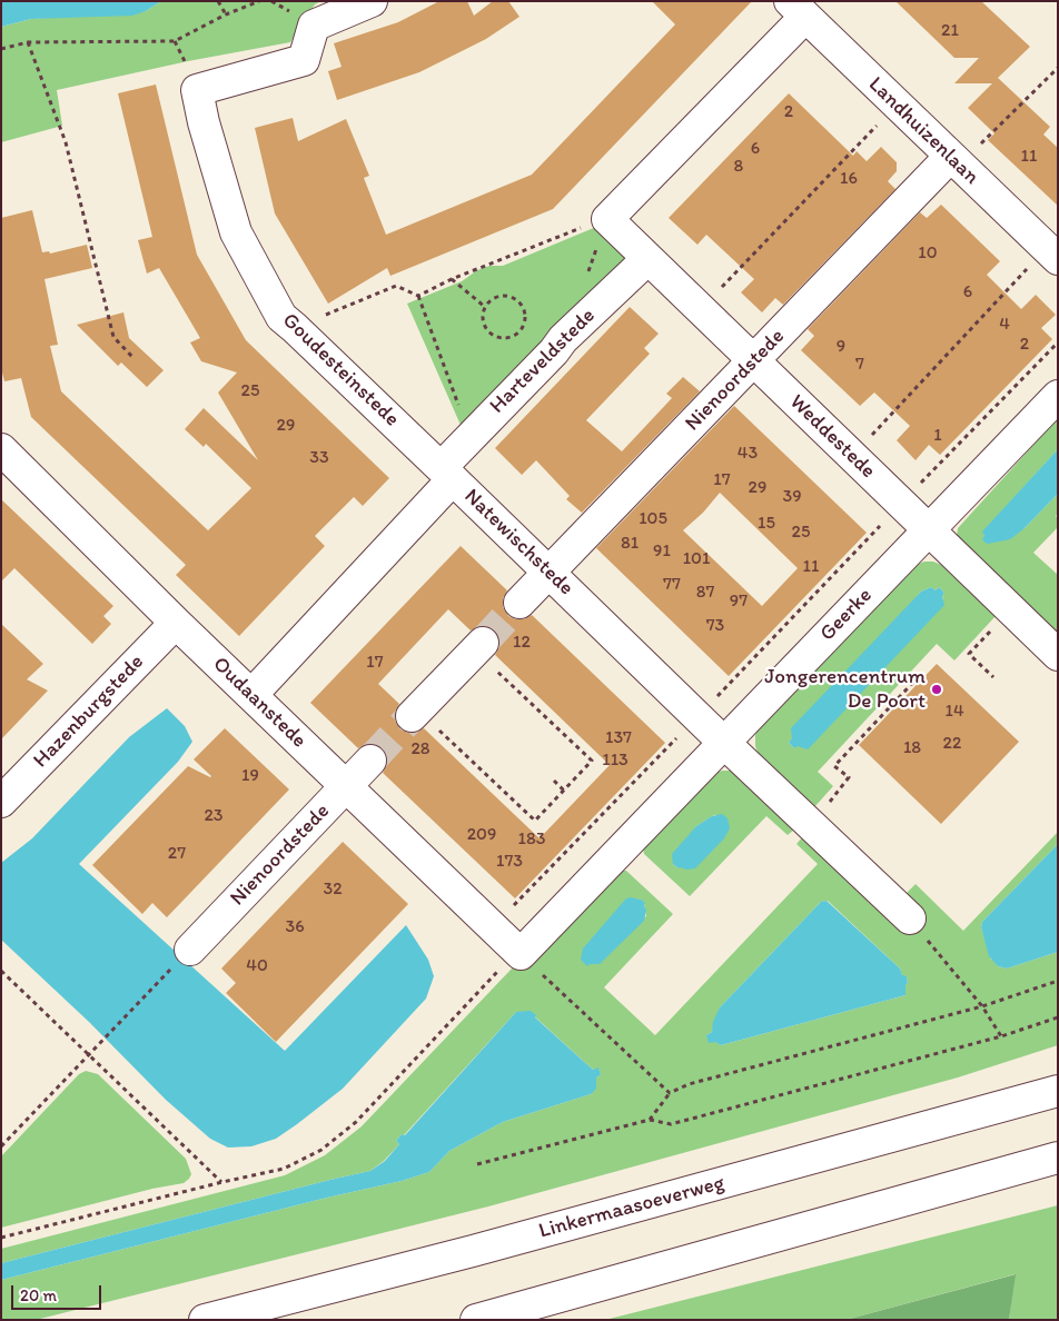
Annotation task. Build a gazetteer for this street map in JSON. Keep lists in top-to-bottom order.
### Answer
{
  "streets": {
    "main road": [
      "Landhuizenlaan",
      "Harteveldstede",
      "Goudesteinstede",
      "Nienoordstede",
      "Weddestede",
      "Natewischstede",
      "Geerke",
      "Oudaanstede",
      "Hazenburgstede",
      "Linkermaasoeverweg"
    ]
  },
  "crossings": [
    ["Landhuizenlaan", "Nienoordstede"],
    ["Harteveldstede", "Goudesteinstede"],
    ["Harteveldstede", "Weddestede"],
    ["Harteveldstede", "Natewischstede"],
    ["Goudesteinstede", "Natewischstede"],
    ["Nienoordstede", "Weddestede"],
    ["Nienoordstede", "Natewischstede"],
    ["Nienoordstede", "Oudaanstede"],
    ["Weddestede", "Geerke"],
    ["Natewischstede", "Geerke"],
    ["Natewischstede", "Oudaanstede"],
    ["Geerke", "Oudaanstede"],
    ["Oudaanstede", "Hazenburgstede"]
  ],
  "places": ["Jongerencentrum De Poort"],
  "house_numbers": [
    "21",
    "2",
    "6",
    "11",
    "8",
    "16",
    "10",
    "6",
    "4",
    "2",
    "9",
    "7",
    "25",
    "29",
    "1",
    "43",
    "33",
    "17",
    "29",
    "39",
    "105",
    "15",
    "25",
    "81",
    "91",
    "101",
    "11",
    "77",
    "87",
    "97",
    "73",
    "12",
    "17",
    "14",
    "137",
    "22",
    "18",
    "28",
    "113",
    "19",
    "23",
    "209",
    "183",
    "27",
    "173",
    "32",
    "36",
    "40"
  ],
  "scale_bar": "20 m"
}
